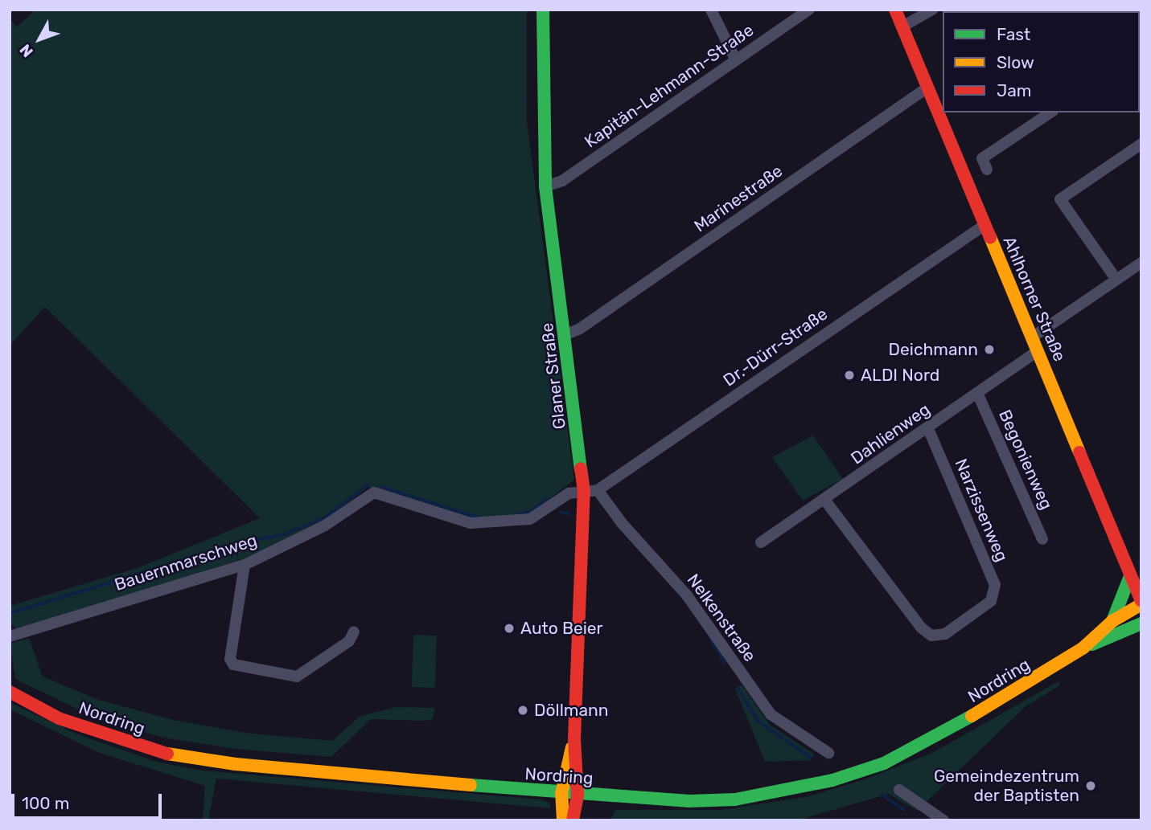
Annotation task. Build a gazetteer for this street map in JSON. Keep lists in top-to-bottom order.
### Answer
{
  "streets": {
    "street": [
      "Kapitän-Lehmann-Straße",
      "Marinestraße",
      "Ahlhorner Straße",
      "Dr.-Dürr-Straße",
      "Glaner Straße",
      "Dahlienweg",
      "Begonienweg",
      "Narzissenweg",
      "Bauernmarschweg",
      "Nelkenstraße",
      "Nordring"
    ]
  },
  "crossings": [
    ["Kapitän-Lehmann-Straße", "Glaner Straße"],
    ["Marinestraße", "Ahlhorner Straße"],
    ["Marinestraße", "Glaner Straße"],
    ["Ahlhorner Straße", "Dr.-Dürr-Straße"],
    ["Ahlhorner Straße", "Dahlienweg"],
    ["Ahlhorner Straße", "Nordring"],
    ["Dr.-Dürr-Straße", "Nelkenstraße"],
    ["Glaner Straße", "Bauernmarschweg"],
    ["Glaner Straße", "Nordring"],
    ["Dahlienweg", "Begonienweg"],
    ["Dahlienweg", "Narzissenweg"]
  ],
  "places": [
    "Deichmann",
    "ALDI Nord",
    "Auto Beier",
    "Döllmann",
    "Gemeindezentrum der Baptisten"
  ],
  "legend": ["Fast", "Slow", "Jam"],
  "scale_bar": "100 m",
  "north": "bottom left"
}
